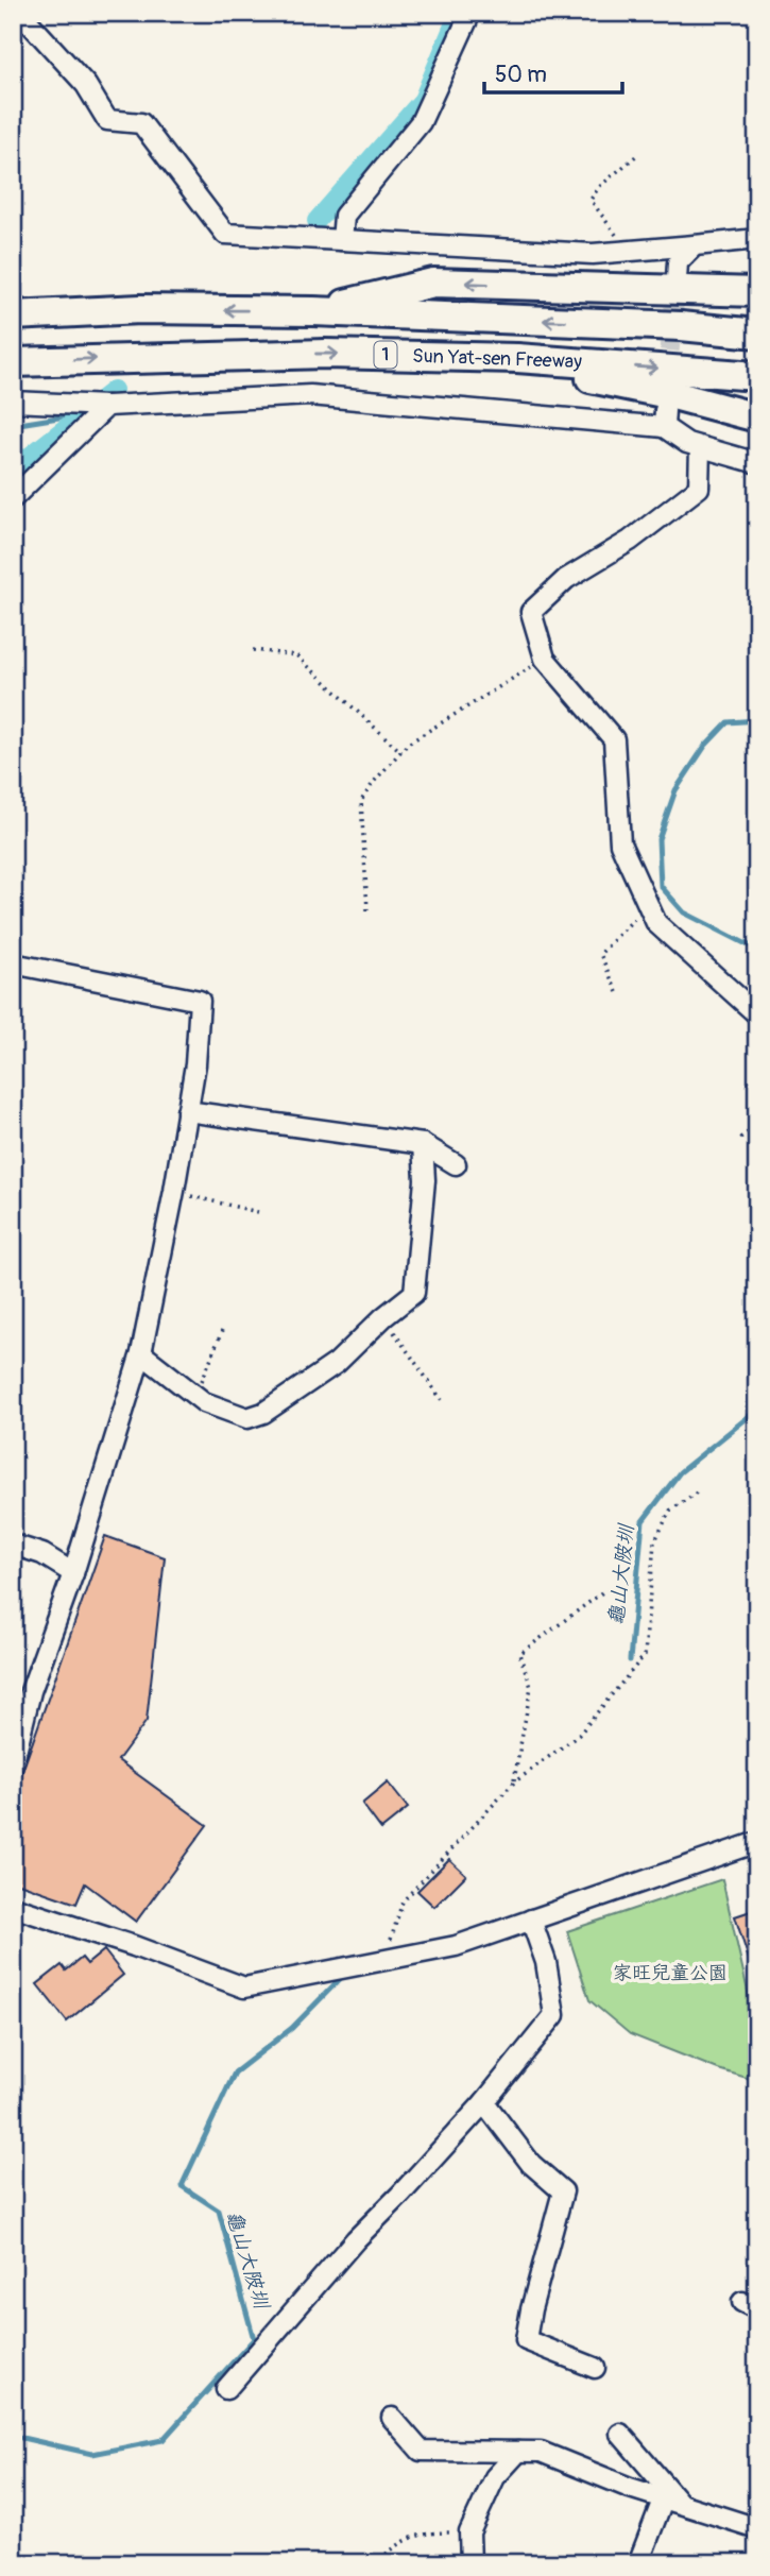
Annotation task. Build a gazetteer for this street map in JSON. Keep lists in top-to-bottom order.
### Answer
{
  "streets": {
    "highway": ["1", "Sun Yat-sen Freeway"]
  },
  "water": ["龜山大陂圳"],
  "parks": ["家旺兒童公園"],
  "scale_bar": "50 m"
}
